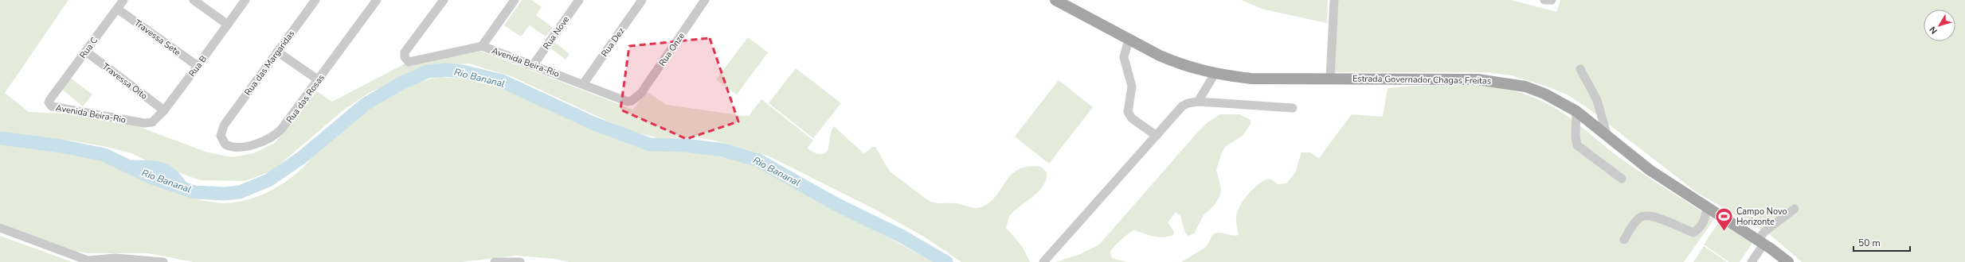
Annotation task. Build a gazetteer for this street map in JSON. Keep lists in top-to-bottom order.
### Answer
{
  "streets": {
    "main road": ["Estrada Governador Chagas Freitas"],
    "street": [
      "Rua Nove",
      "Travessa Sete",
      "Rua Dez",
      "Rua C",
      "Rua Onze",
      "Avenida Beira-Rio",
      "Rua das Margaridas",
      "Rua B",
      "Travessa Oito",
      "Rua das Rosas"
    ]
  },
  "crossings": [
    ["Rua Nove", "Avenida Beira-Rio"],
    ["Travessa Sete", "Rua C"],
    ["Travessa Sete", "Rua B"],
    ["Rua Dez", "Avenida Beira-Rio"],
    ["Rua C", "Avenida Beira-Rio"],
    ["Rua C", "Travessa Oito"],
    ["Rua Onze", "Avenida Beira-Rio"],
    ["Avenida Beira-Rio", "Rua B"],
    ["Rua das Margaridas", "Rua das Rosas"],
    ["Rua B", "Travessa Oito"]
  ],
  "water": ["Rio Bananal"],
  "places": {
    "sports": ["Campo Novo Horizonte"]
  },
  "scale_bar": "50 m",
  "north": "bottom left"
}
